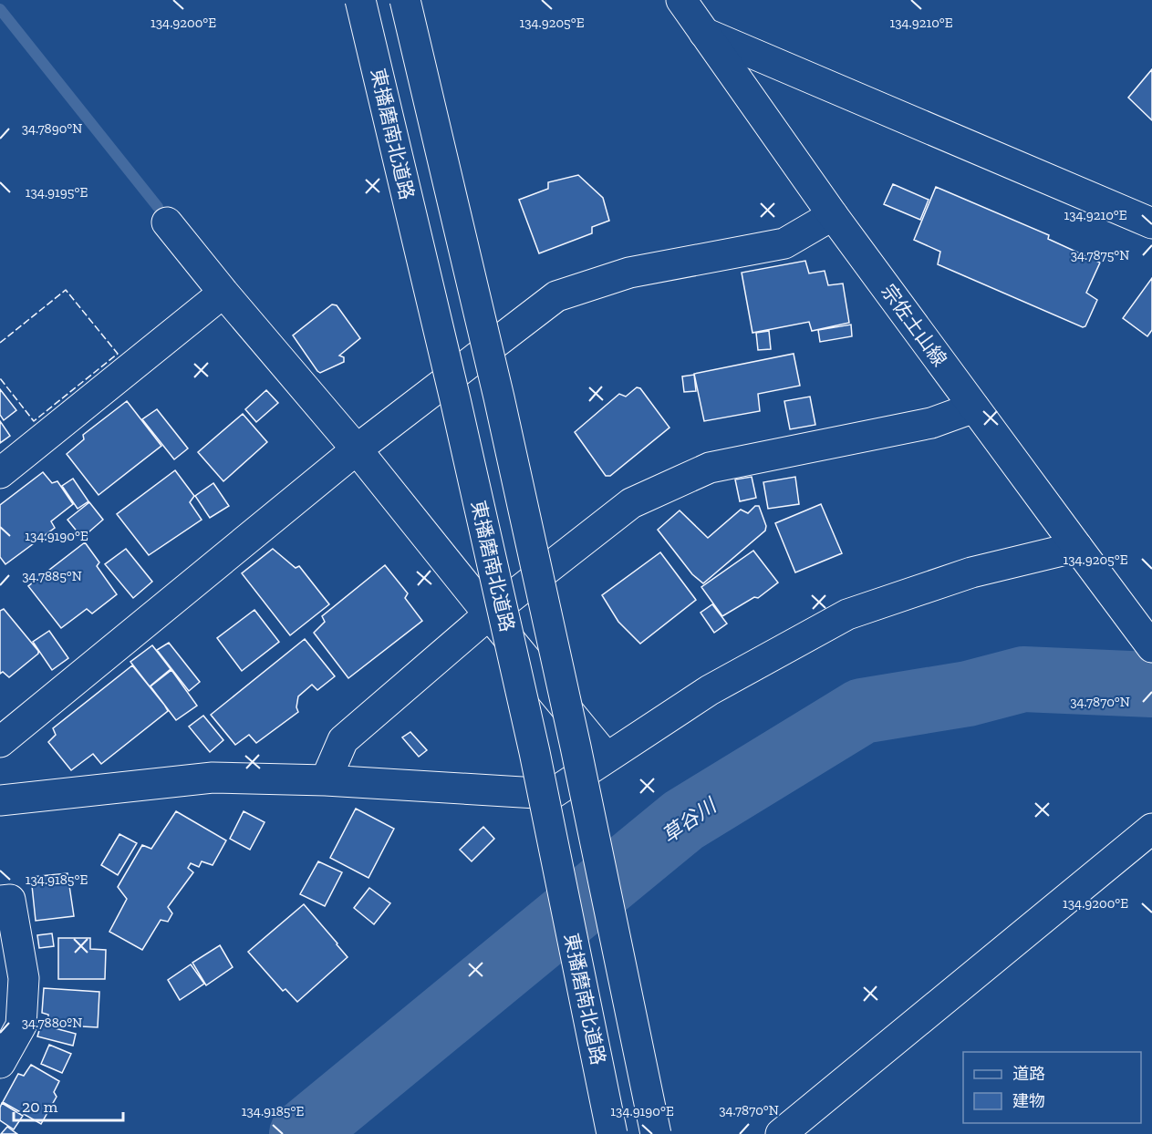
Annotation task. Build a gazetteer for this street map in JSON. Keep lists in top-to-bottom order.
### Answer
{
  "streets": {
    "main road": ["東播磨南北道路", "宗佐土山線"]
  },
  "water": ["草谷川"],
  "legend": ["道路", "建物"],
  "scale_bar": "20 m",
  "coordinates": [
    "134.9200°E",
    "134.9205°E",
    "134.9210°E",
    "34.7890°N",
    "134.9195°E",
    "34.7875°N",
    "134.9190°E",
    "34.7885°N",
    "34.7870°N",
    "134.9185°E",
    "34.7880°N"
  ]
}
